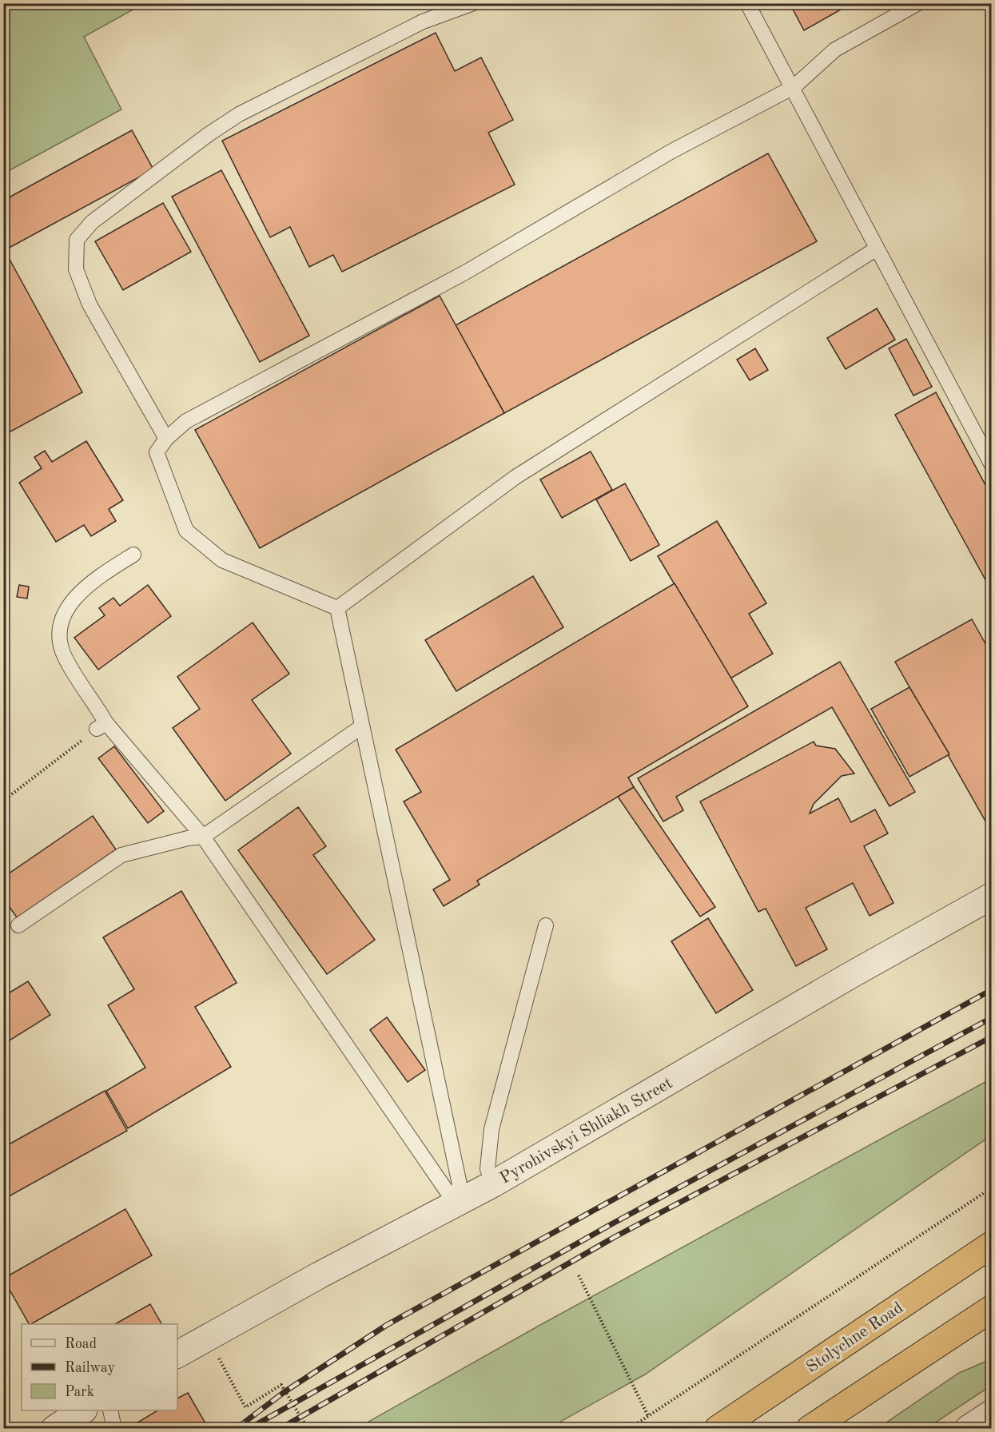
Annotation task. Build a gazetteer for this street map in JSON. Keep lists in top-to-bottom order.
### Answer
{
  "streets": {
    "highway": ["Stolychne Road"],
    "street": ["Pyrohivskyi Shliakh Street"]
  },
  "legend": ["Road", "Railway", "Park"]
}
